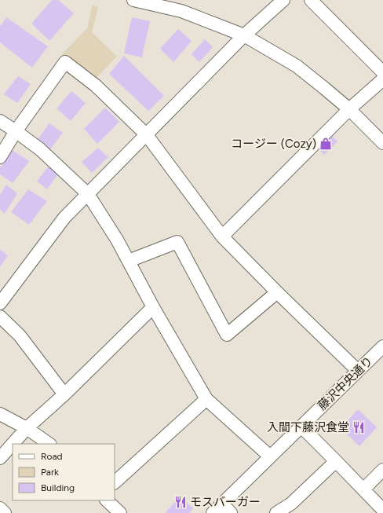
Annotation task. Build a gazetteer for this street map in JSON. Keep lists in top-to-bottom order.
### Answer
{
  "streets": {
    "street": ["藤沢中央通り"]
  },
  "places": {
    "shop": ["コージー (Cozy)"],
    "restaurant": ["入間下藤沢食堂", "モスバーガー"]
  },
  "legend": ["Road", "Park", "Building"]
}
